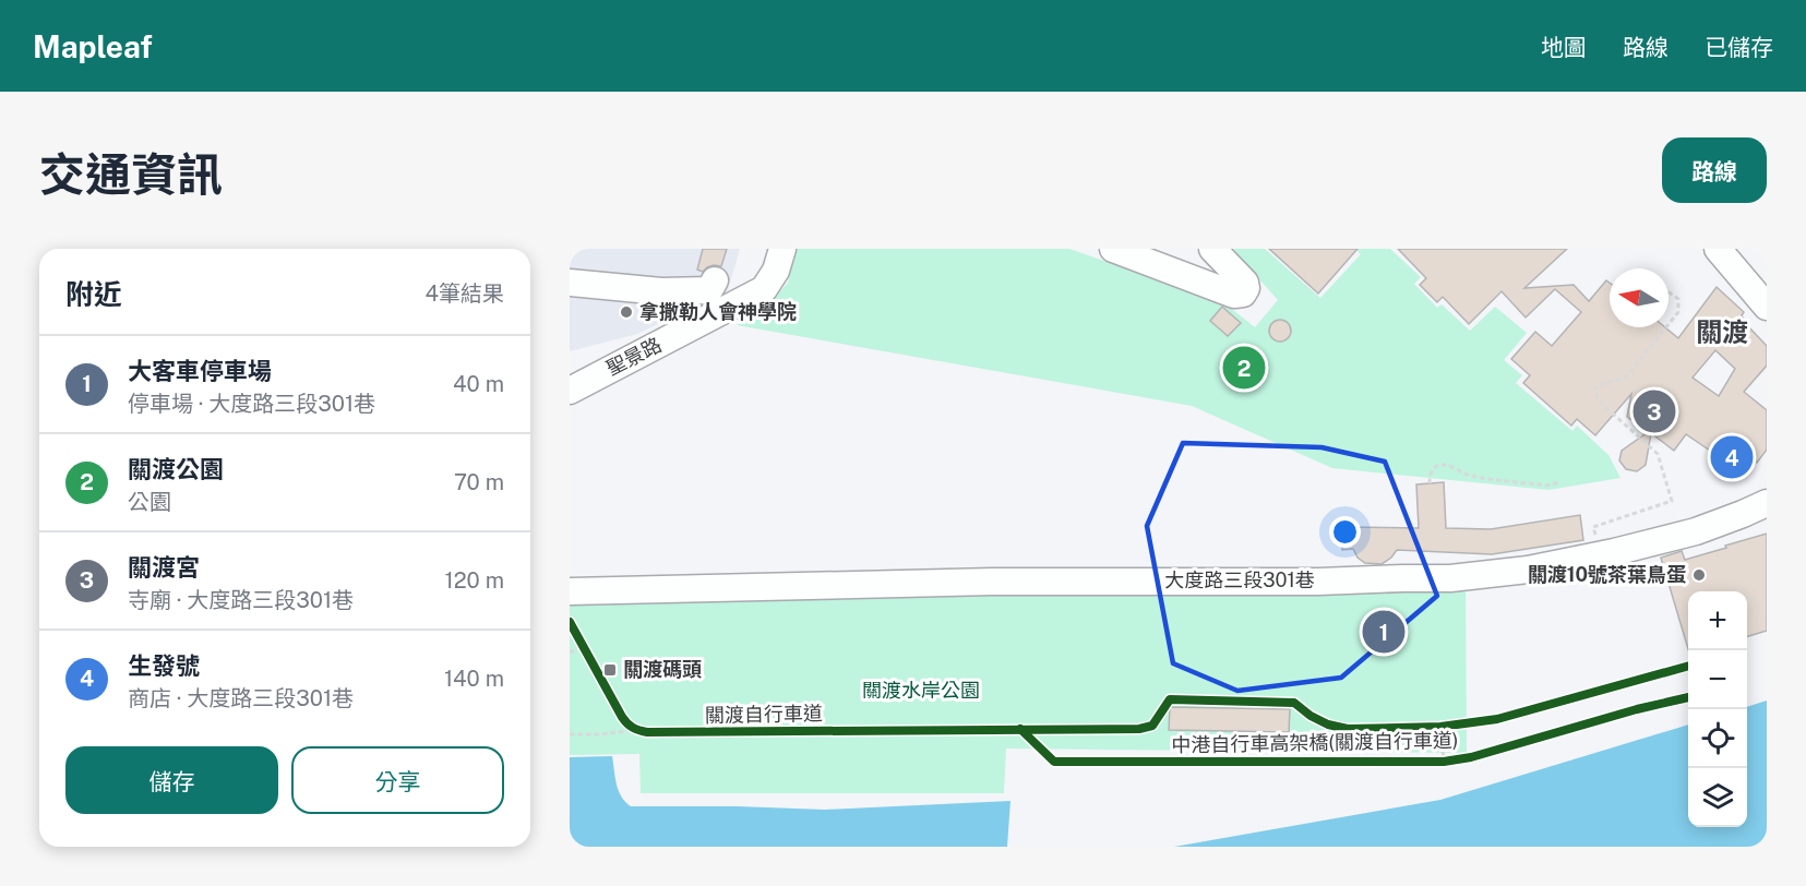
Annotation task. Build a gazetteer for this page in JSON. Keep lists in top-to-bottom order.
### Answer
{
  "streets": {
    "street": ["聖景路", "大度路三段301巷"],
    "cycle path": ["關渡自行車道", "中港自行車高架橋(關渡自行車道)"]
  },
  "districts": ["關渡"],
  "parks": ["關渡水岸公園"],
  "places": {
    "other": ["拿撒勒人會神學院", "關渡10號茶葉鳥蛋"],
    "transit": ["關渡碼頭"]
  },
  "north": "left",
  "page": {
    "header": "Mapleaf",
    "nav": ["地圖", "路線", "已儲存"],
    "title": "交通資訊",
    "buttons": [
      "路線",
      ["儲存", "分享"]
    ],
    "heading": ["附近", "4筆結果"],
    "list": [
      {
        "mark": "1",
        "name": "大客車停車場",
        "note": "停車場 · 大度路三段301巷",
        "value": "40 m"
      },
      {
        "mark": "2",
        "name": "關渡公園",
        "note": "公園",
        "value": "70 m"
      },
      {
        "mark": "3",
        "name": "關渡宮",
        "note": "寺廟 · 大度路三段301巷",
        "value": "120 m"
      },
      {
        "mark": "4",
        "name": "生發號",
        "note": "商店 · 大度路三段301巷",
        "value": "140 m"
      }
    ],
    "pins": [
      "2",
      "3",
      "4",
      "1"
    ],
    "map_buttons": ["+", "−"]
  }
}
